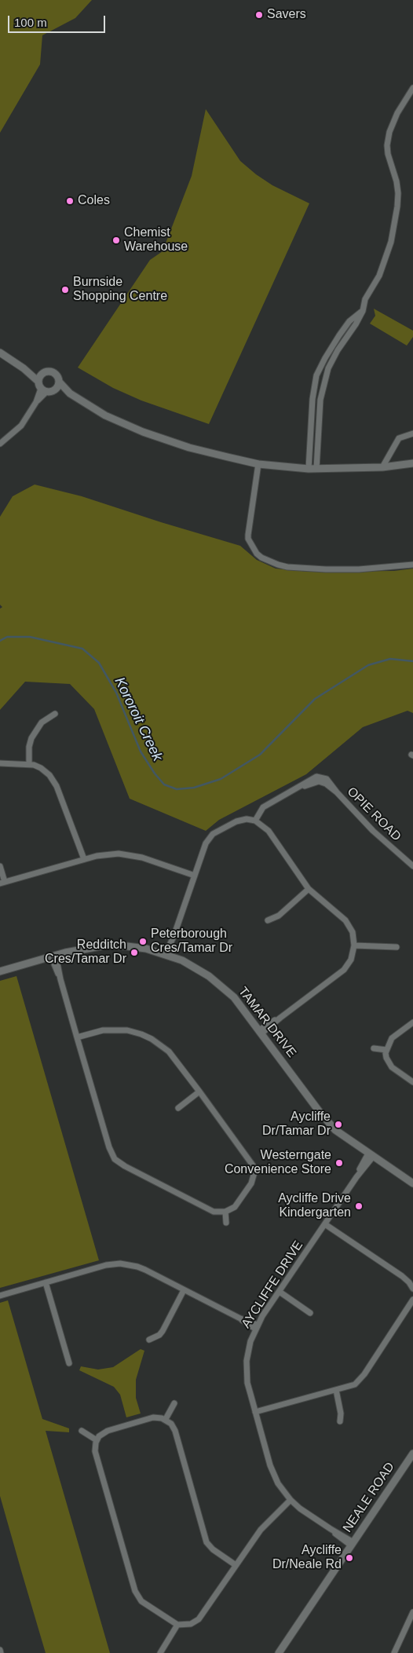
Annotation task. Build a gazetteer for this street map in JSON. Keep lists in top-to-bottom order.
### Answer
{
  "streets": {
    "street": [
      "OPIE ROAD",
      "TAMAR DRIVE",
      "AYCLIFFE DRIVE",
      "NEALE ROAD"
    ]
  },
  "crossings": [
    ["TAMAR DRIVE", "AYCLIFFE DRIVE"],
    ["AYCLIFFE DRIVE", "NEALE ROAD"]
  ],
  "water": ["Kororoit Creek"],
  "places": [
    "Savers",
    "Coles",
    "Chemist Warehouse",
    "Burnside Shopping Centre",
    "Peterborough Cres/Tamar Dr",
    "Redditch Cres/Tamar Dr",
    "Aycliffe Dr/Tamar Dr",
    "Westerngate Convenience Store",
    "Aycliffe Drive Kindergarten",
    "Aycliffe Dr/Neale Rd"
  ],
  "scale_bar": "100 m"
}
